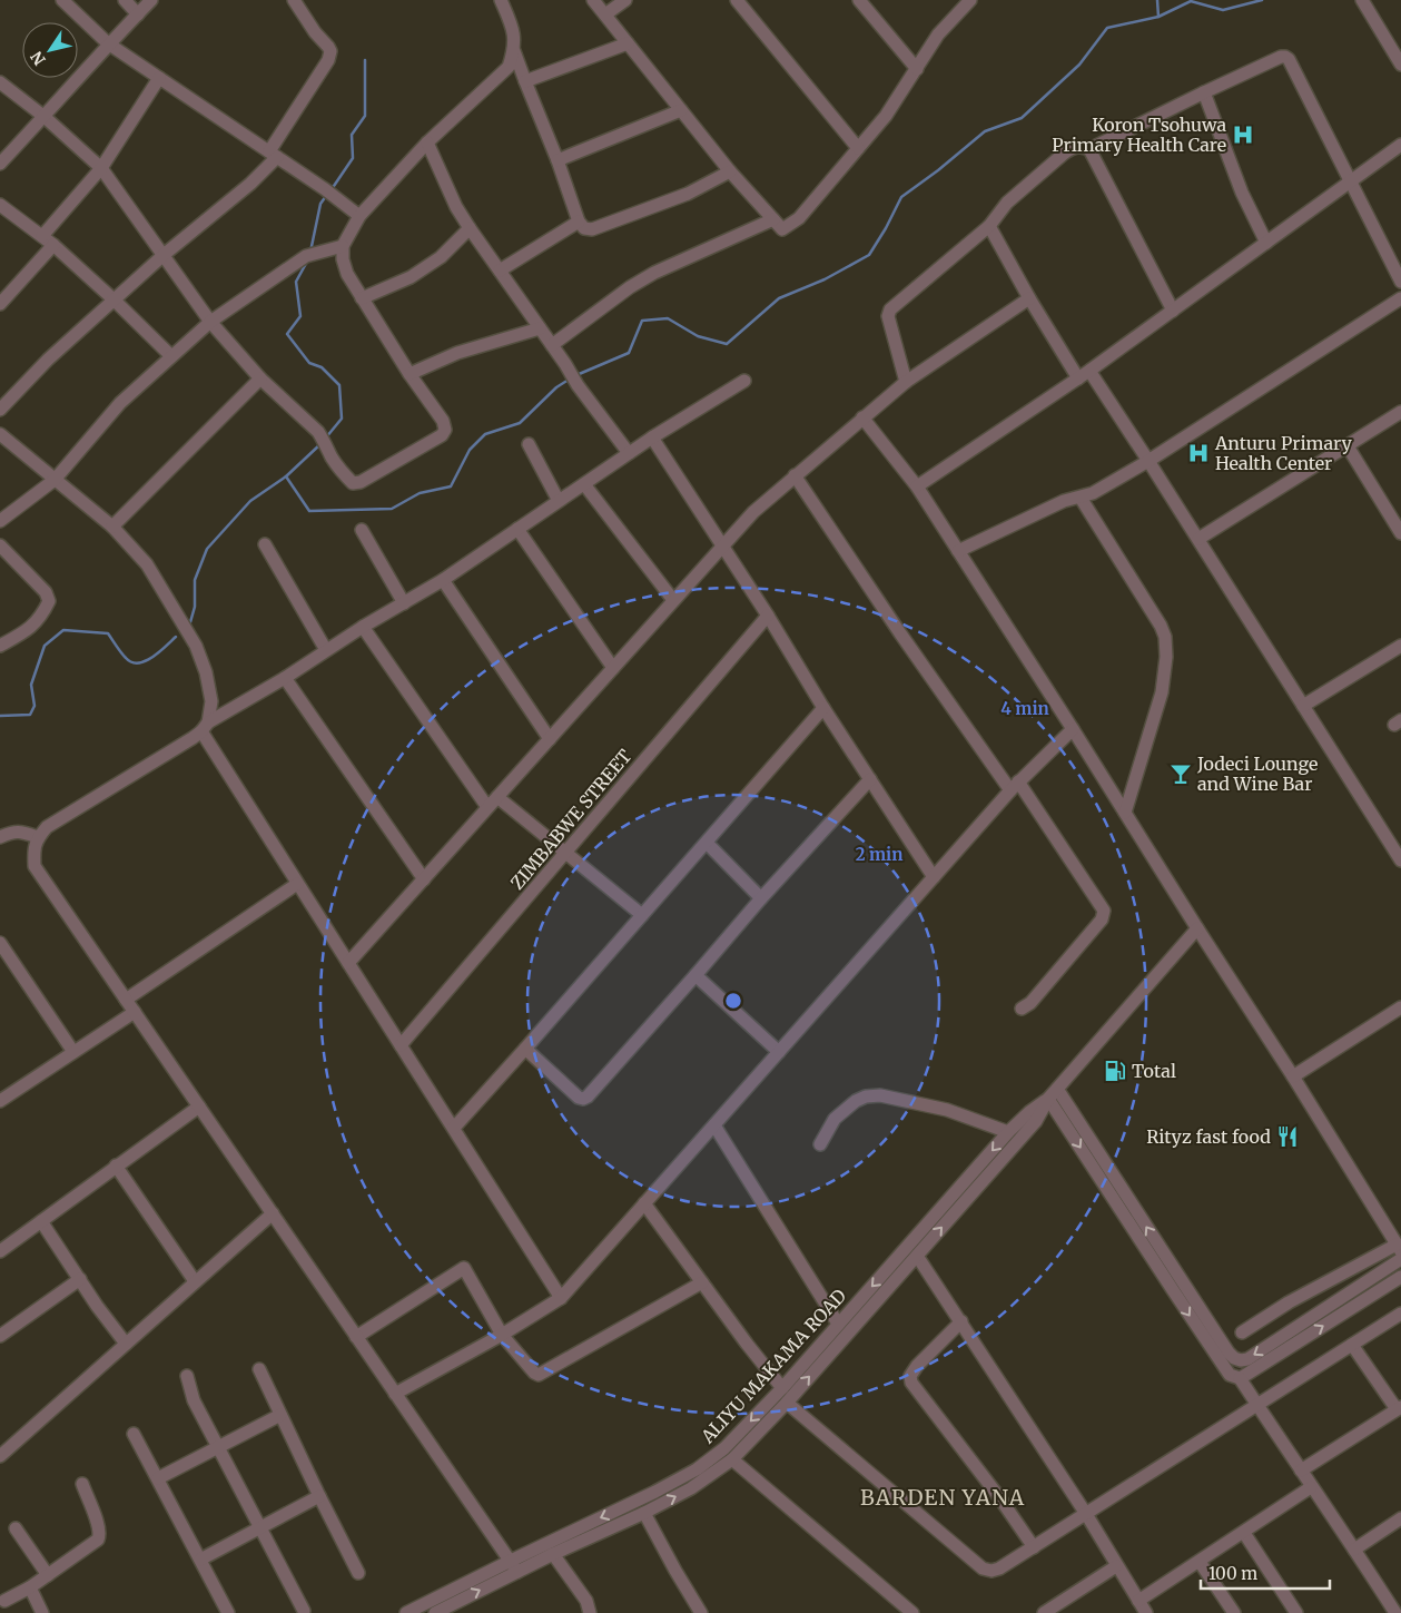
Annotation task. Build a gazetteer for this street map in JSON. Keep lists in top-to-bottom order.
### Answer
{
  "streets": {
    "street": ["ZIMBABWE STREET", "ALIYU MAKAMA ROAD"]
  },
  "districts": ["BARDEN YANA"],
  "places": {
    "hospital": ["Koron Tsohuwa Primary Health Care", "Anturu Primary Health Center"],
    "bar": ["Jodeci Lounge and Wine Bar"],
    "fuel station": ["Total"],
    "restaurant": ["Rityz fast food"]
  },
  "scale_bar": "100 m",
  "north": "bottom left",
  "rings": ["4 min", "2 min"]
}
